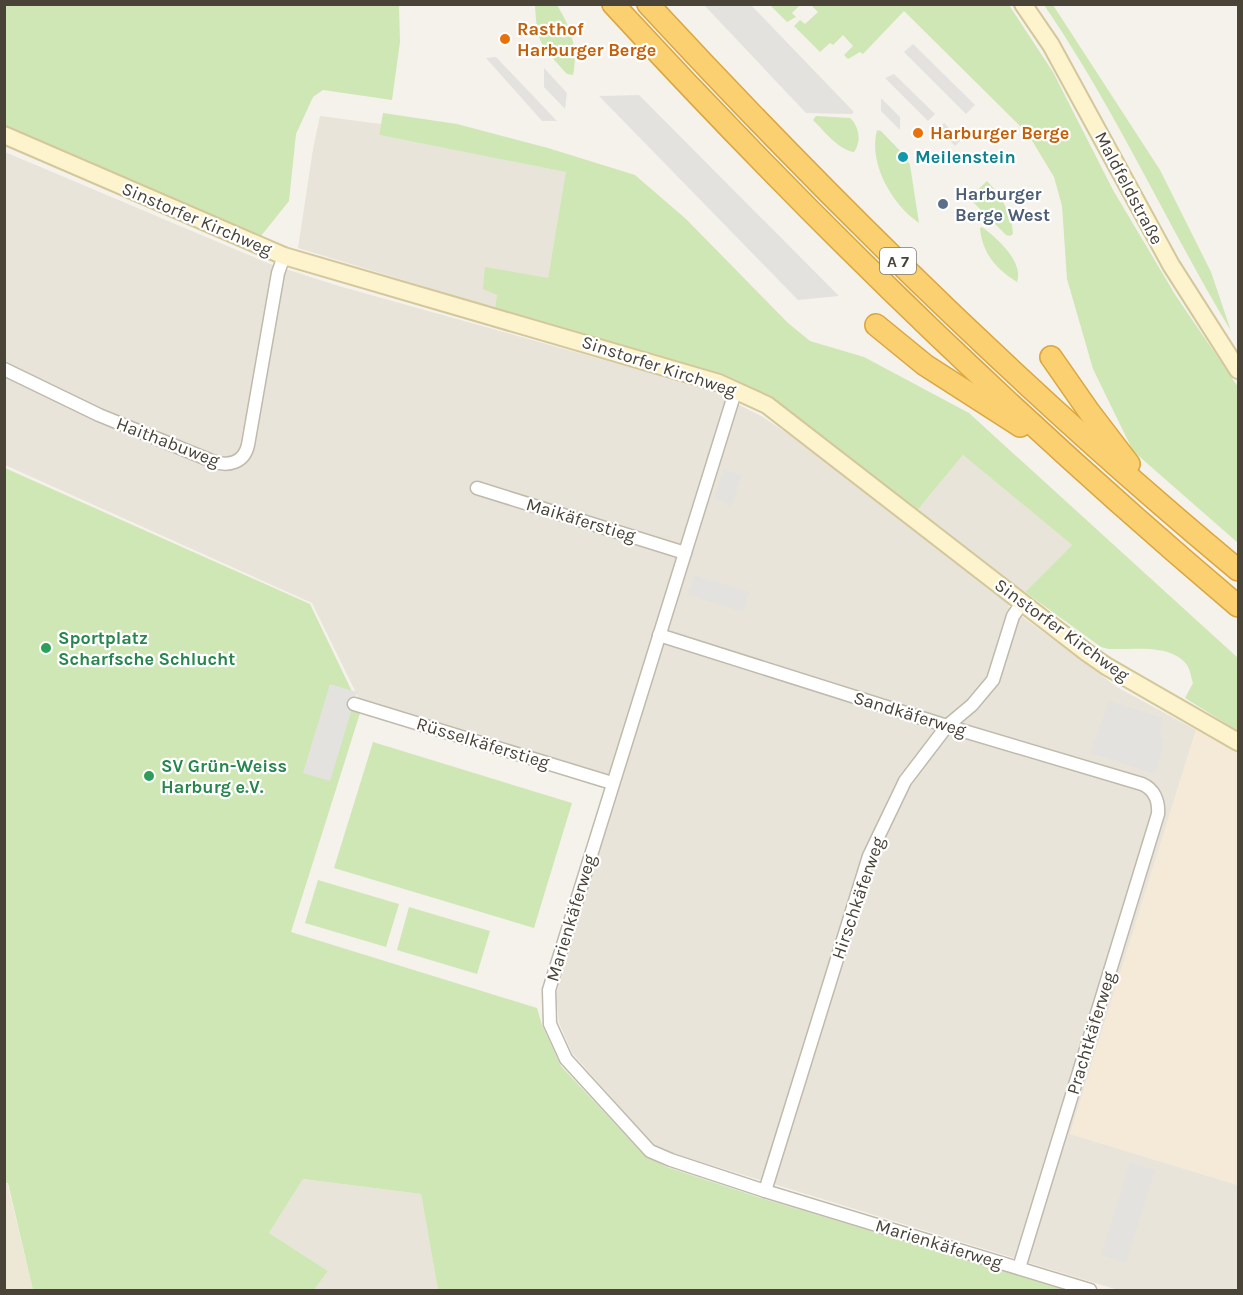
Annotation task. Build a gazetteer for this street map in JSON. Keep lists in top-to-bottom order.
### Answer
{
  "streets": {
    "highway": ["A 7"],
    "street": [
      "Maldfeldstraße",
      "Sinstorfer Kirchweg",
      "Haithabuweg",
      "Maikäferstieg",
      "Sandkäferweg",
      "Rüsselkäferstieg",
      "Hirschkäferweg",
      "Marienkäferweg",
      "Prachtkäferweg"
    ]
  },
  "crossings": [
    ["Sinstorfer Kirchweg", "Haithabuweg"],
    ["Sinstorfer Kirchweg", "Hirschkäferweg"],
    ["Sinstorfer Kirchweg", "Marienkäferweg"],
    ["Maikäferstieg", "Marienkäferweg"],
    ["Sandkäferweg", "Hirschkäferweg"],
    ["Sandkäferweg", "Marienkäferweg"],
    ["Sandkäferweg", "Prachtkäferweg"],
    ["Rüsselkäferstieg", "Marienkäferweg"],
    ["Hirschkäferweg", "Marienkäferweg"],
    ["Marienkäferweg", "Prachtkäferweg"]
  ],
  "places": [
    "Rasthof Harburger Berge",
    "Harburger Berge",
    "Meilenstein",
    "Harburger Berge West",
    "Sportplatz Scharfsche Schlucht",
    "SV Grün-Weiss Harburg e.V."
  ]
}
